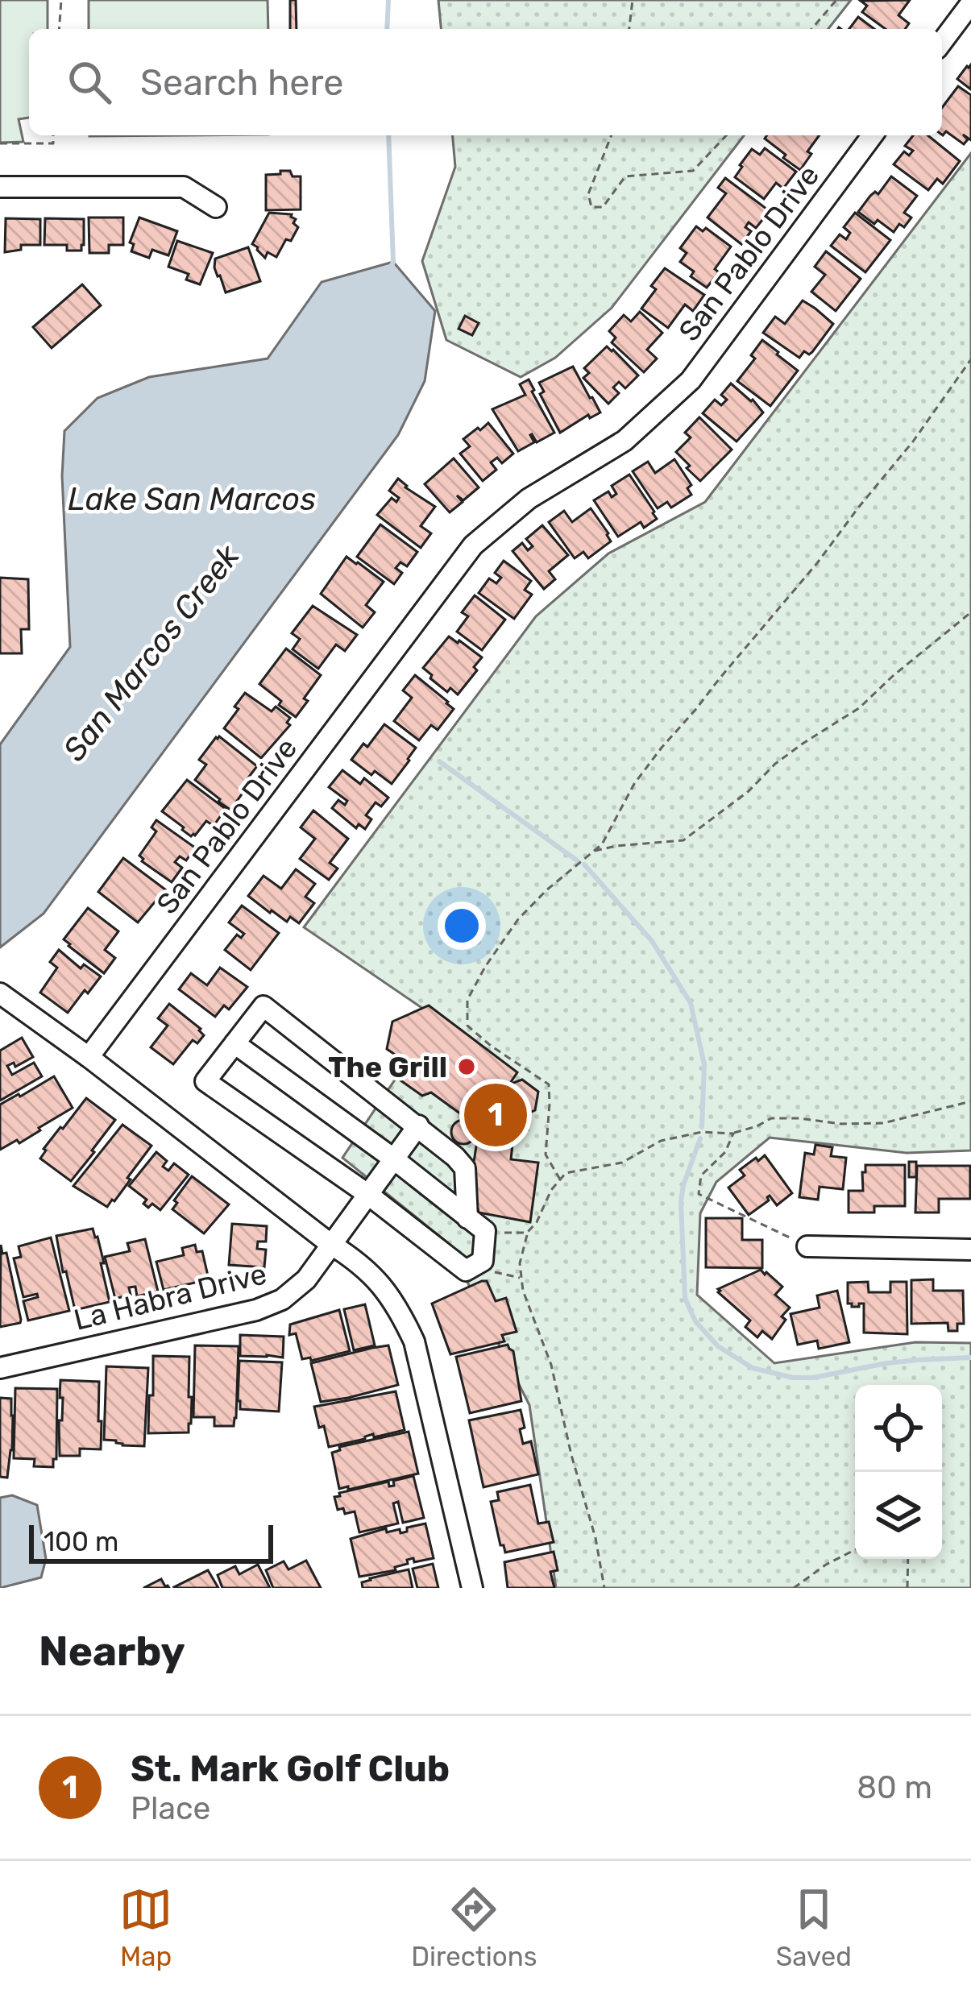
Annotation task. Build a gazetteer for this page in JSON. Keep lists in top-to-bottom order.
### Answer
{
  "streets": {
    "street": ["San Pablo Drive", "La Habra Drive"]
  },
  "water": ["Lake San Marcos", "San Marcos Creek"],
  "places": ["The Grill"],
  "scale_bar": "100 m",
  "page": {
    "search": "Search here",
    "pins": "1",
    "scale": "100 m",
    "heading": "Nearby",
    "list": [
      {
        "mark": "1",
        "name": "St. Mark Golf Club",
        "note": "Place",
        "value": "80 m"
      }
    ],
    "nav": ["Map", "Directions", "Saved"]
  }
}
